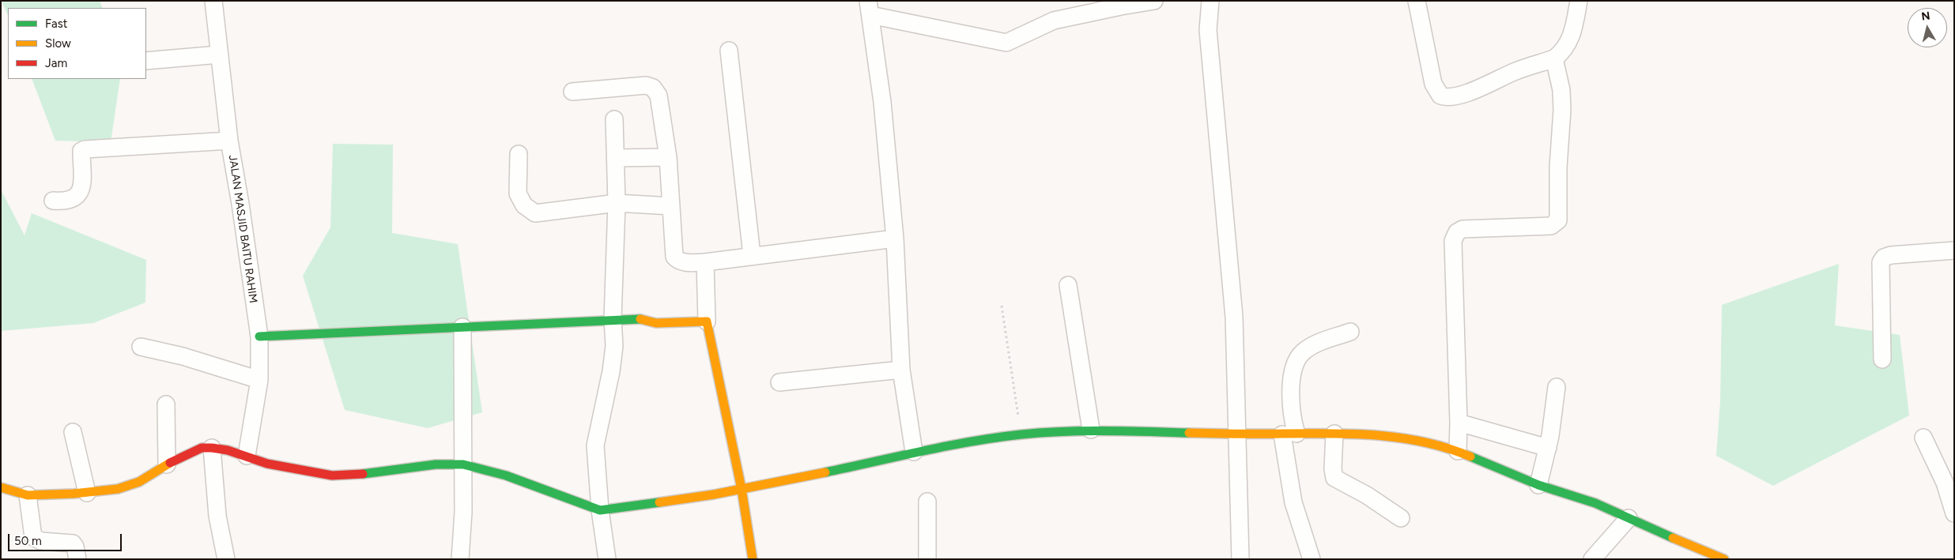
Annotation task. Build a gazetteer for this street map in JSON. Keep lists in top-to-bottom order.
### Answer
{
  "streets": {
    "street": ["JALAN MASJID BAITU RAHIM"]
  },
  "legend": ["Fast", "Slow", "Jam"],
  "scale_bar": "50 m",
  "north": "top"
}
